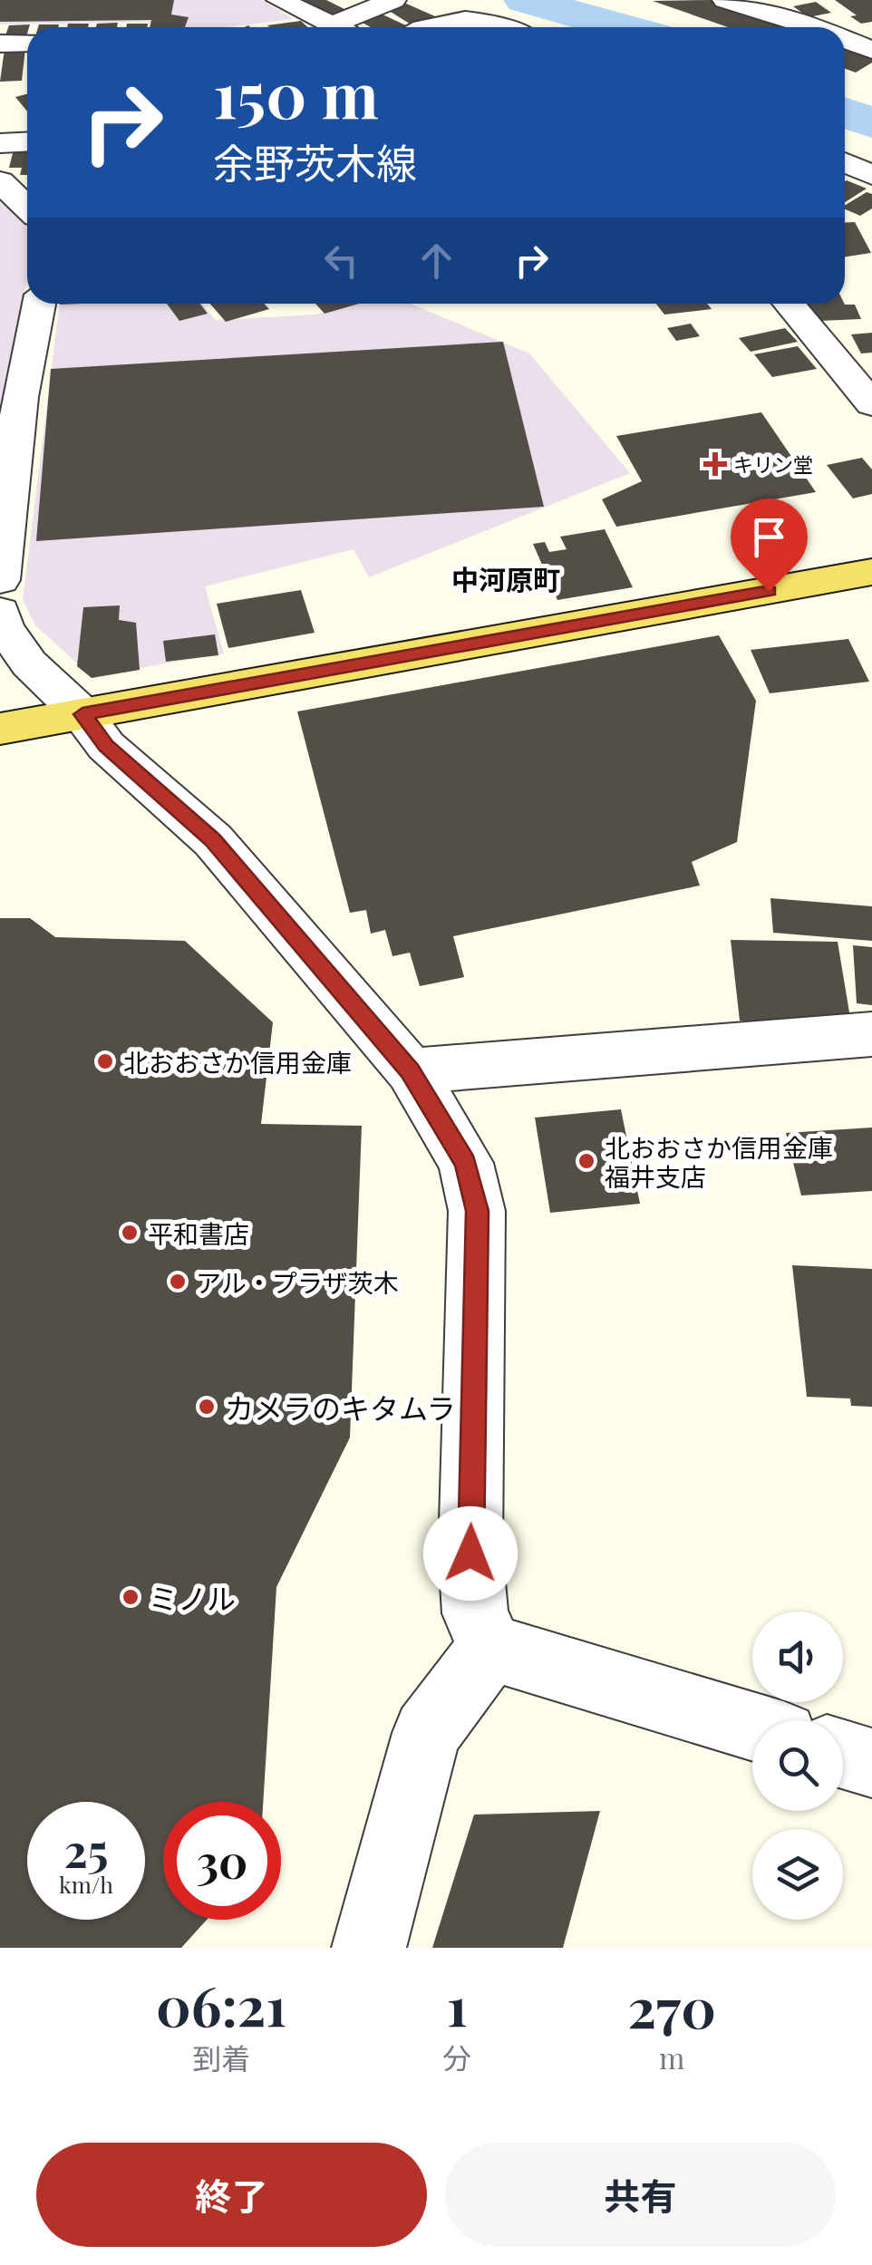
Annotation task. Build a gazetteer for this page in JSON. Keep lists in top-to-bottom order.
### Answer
{
  "districts": ["中河原町"],
  "places": {
    "health": ["キリン堂"],
    "other": [
      "北おおさか信用金庫",
      "北おおさか信用金庫 福井支店",
      "平和書店",
      "アル・プラザ茨木",
      "カメラのキタムラ",
      "ミノル"
    ]
  },
  "page": {
    "turn": ["150 m", "余野茨木線"],
    "speed": "25 km/h",
    "limit": "30",
    "eta": [
      "06:21",
      "到着",
      "1",
      "分",
      "270",
      "m"
    ],
    "buttons": ["終了", "共有"]
  }
}
